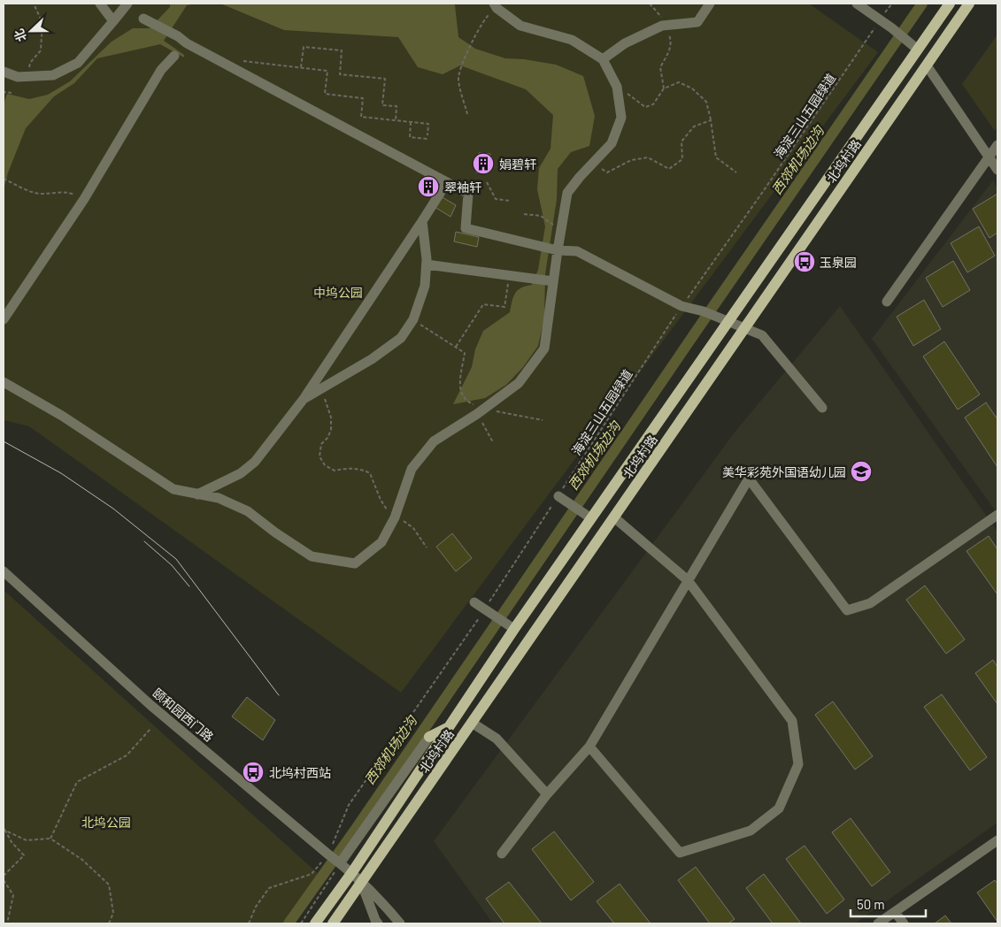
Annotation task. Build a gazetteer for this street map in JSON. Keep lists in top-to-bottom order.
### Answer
{
  "streets": {
    "main road": ["北坞村路"],
    "street": ["颐和园西门路"],
    "path": ["海淀三山五园绿道"]
  },
  "crossings": [
    ["海淀三山五园绿道", "颐和园西门路"],
    ["北坞村路", "颐和园西门路"]
  ],
  "water": ["西郊机场边沟"],
  "parks": ["中坞公园", "北坞公园"],
  "places": {
    "building": ["娟碧轩", "翠袖轩"],
    "bus stop": ["玉泉园", "北坞村西站"],
    "school or university": ["美华彩苑外国语幼儿园"]
  },
  "scale_bar": "50 m",
  "north": "left"
}
